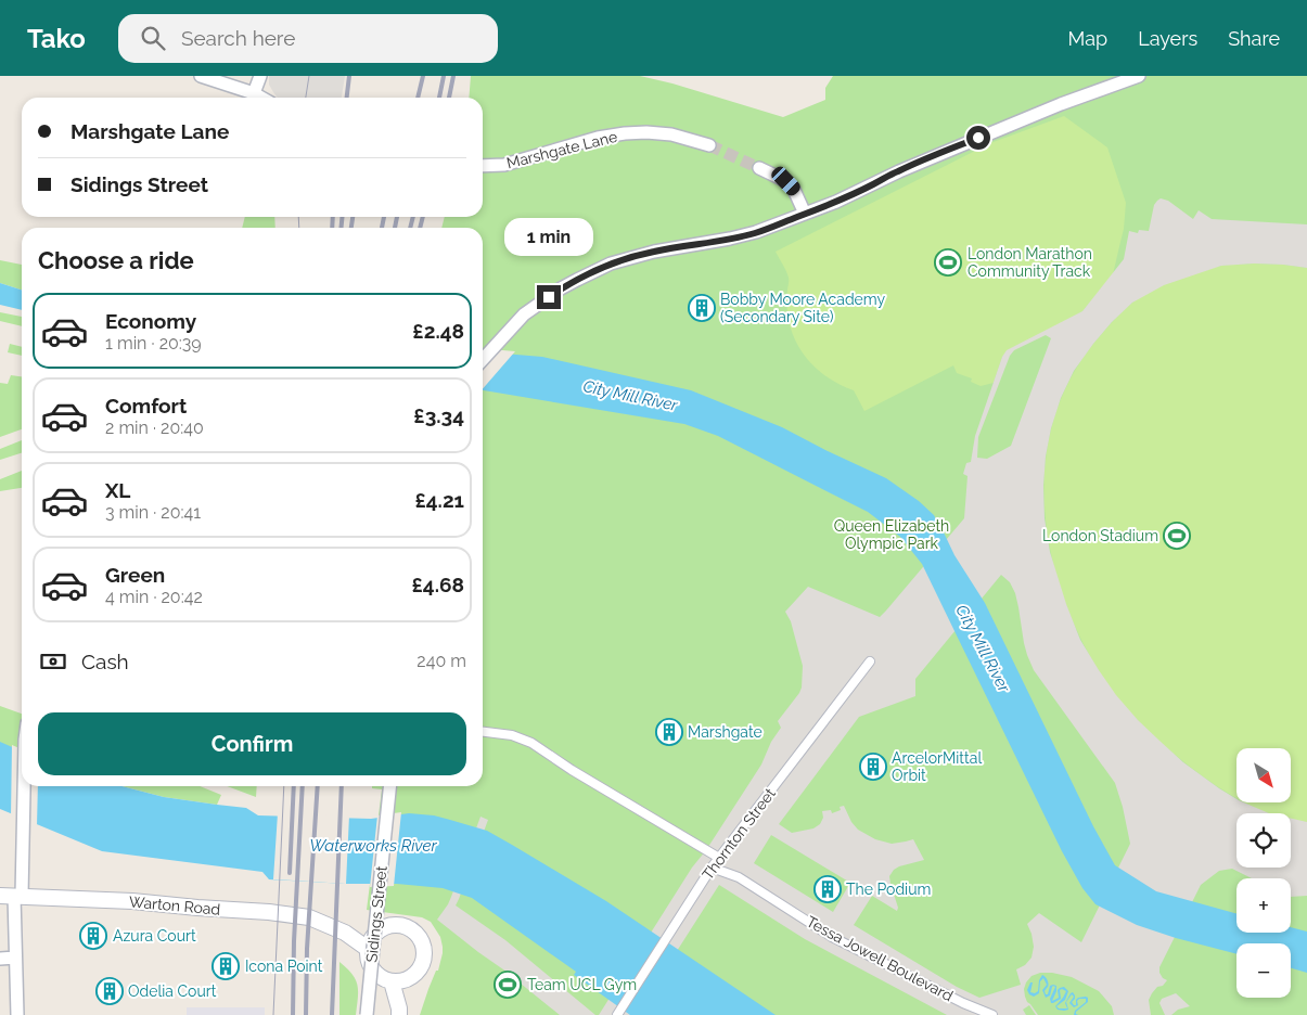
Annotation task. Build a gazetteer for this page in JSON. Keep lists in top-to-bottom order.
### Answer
{
  "streets": {
    "street": [
      "Marshgate Lane",
      "Thornton Street",
      "Warton Road",
      "Sidings Street",
      "Tessa Jowell Boulevard"
    ]
  },
  "crossings": [
    ["Thornton Street", "Tessa Jowell Boulevard"]
  ],
  "water": ["City Mill River", "Waterworks River"],
  "parks": ["Queen Elizabeth Olympic Park"],
  "places": {
    "sports": ["London Marathon Community Track", "London Stadium", "Team UCL Gym"],
    "building": [
      "Bobby Moore Academy (Secondary Site)",
      "Marshgate",
      "ArcelorMittal Orbit",
      "The Podium",
      "Azura Court",
      "Icona Point",
      "Odelia Court"
    ]
  },
  "north": "bottom right",
  "page": {
    "header": "Tako",
    "search": "Search here",
    "nav": ["Map", "Layers", "Share"],
    "banner": ["Marshgate Lane", "Sidings Street"],
    "bubble": "1 min",
    "heading": "Choose a ride",
    "list": [
      {
        "name": "Economy",
        "note": "1 min · 20:39",
        "value": "£2.48"
      },
      {
        "name": "Comfort",
        "note": "2 min · 20:40",
        "value": "£3.34"
      },
      {
        "name": "XL",
        "note": "3 min · 20:41",
        "value": "£4.21"
      },
      {
        "name": "Green",
        "note": "4 min · 20:42",
        "value": "£4.68"
      }
    ],
    "pay": ["Cash", "240 m"],
    "buttons": "Confirm",
    "map_buttons": ["+", "−"]
  }
}
